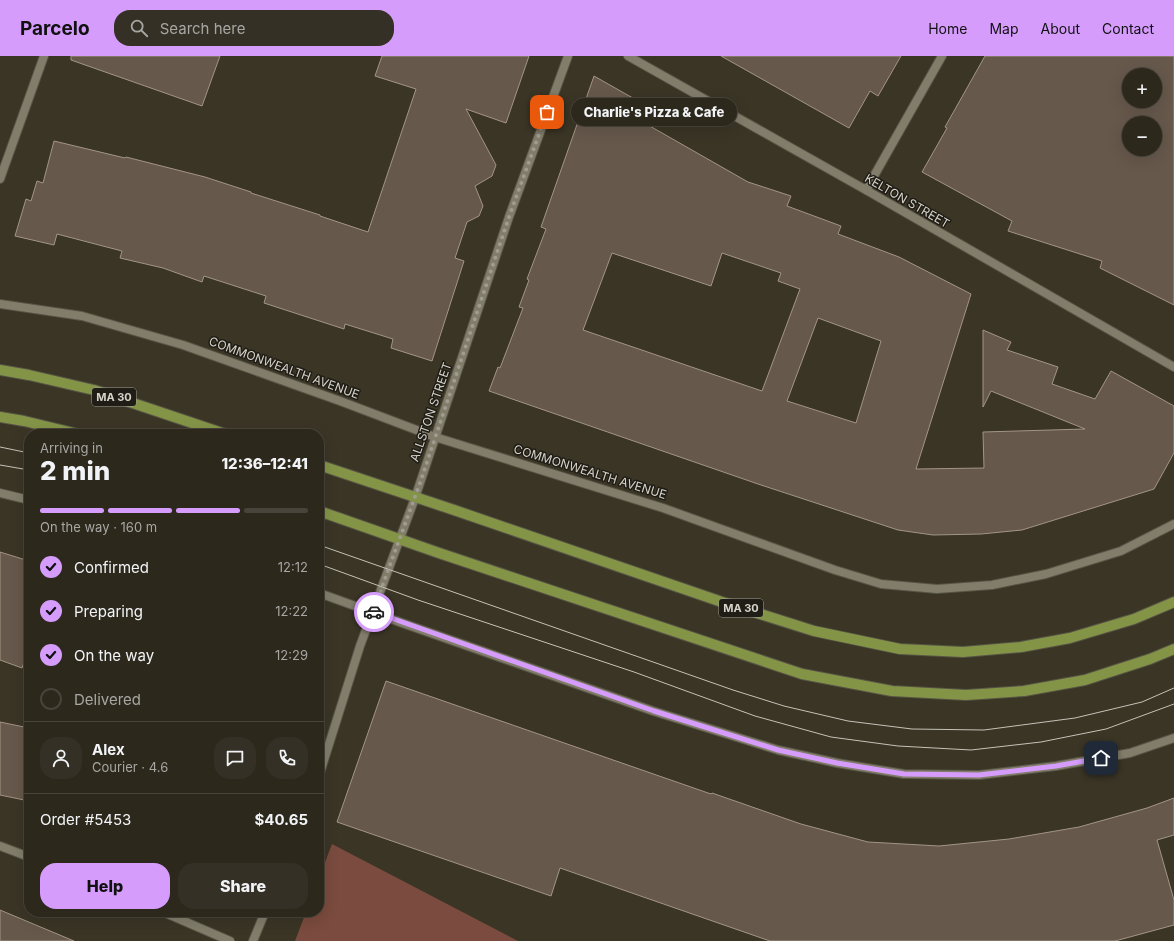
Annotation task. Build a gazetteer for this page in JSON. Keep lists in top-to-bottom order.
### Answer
{
  "streets": {
    "main road": ["MA 30"],
    "street": ["KELTON STREET", "COMMONWEALTH AVENUE", "ALLSTON STREET"]
  },
  "crossings": [
    ["COMMONWEALTH AVENUE", "ALLSTON STREET"],
    ["MA 30", "ALLSTON STREET"]
  ],
  "places": ["Charlie's Pizza & Cafe"],
  "page": {
    "header": "Parcelo",
    "search": "Search here",
    "nav": [
      "Home",
      "Map",
      "About",
      "Contact"
    ],
    "map_buttons": ["+", "−"],
    "bubble": "Charlie's Pizza & Cafe",
    "heading": ["2 min", "Arriving in", "12:36–12:41"],
    "panel": [
      "Alex",
      "Courier · 4.6",
      "Order #5453",
      "$40.65"
    ],
    "bar": "On the way · 160 m",
    "list": [
      ["Confirmed", "12:12"],
      ["Preparing", "12:22"],
      ["On the way", "12:29"],
      "Delivered"
    ],
    "buttons": ["Help", "Share"]
  }
}
